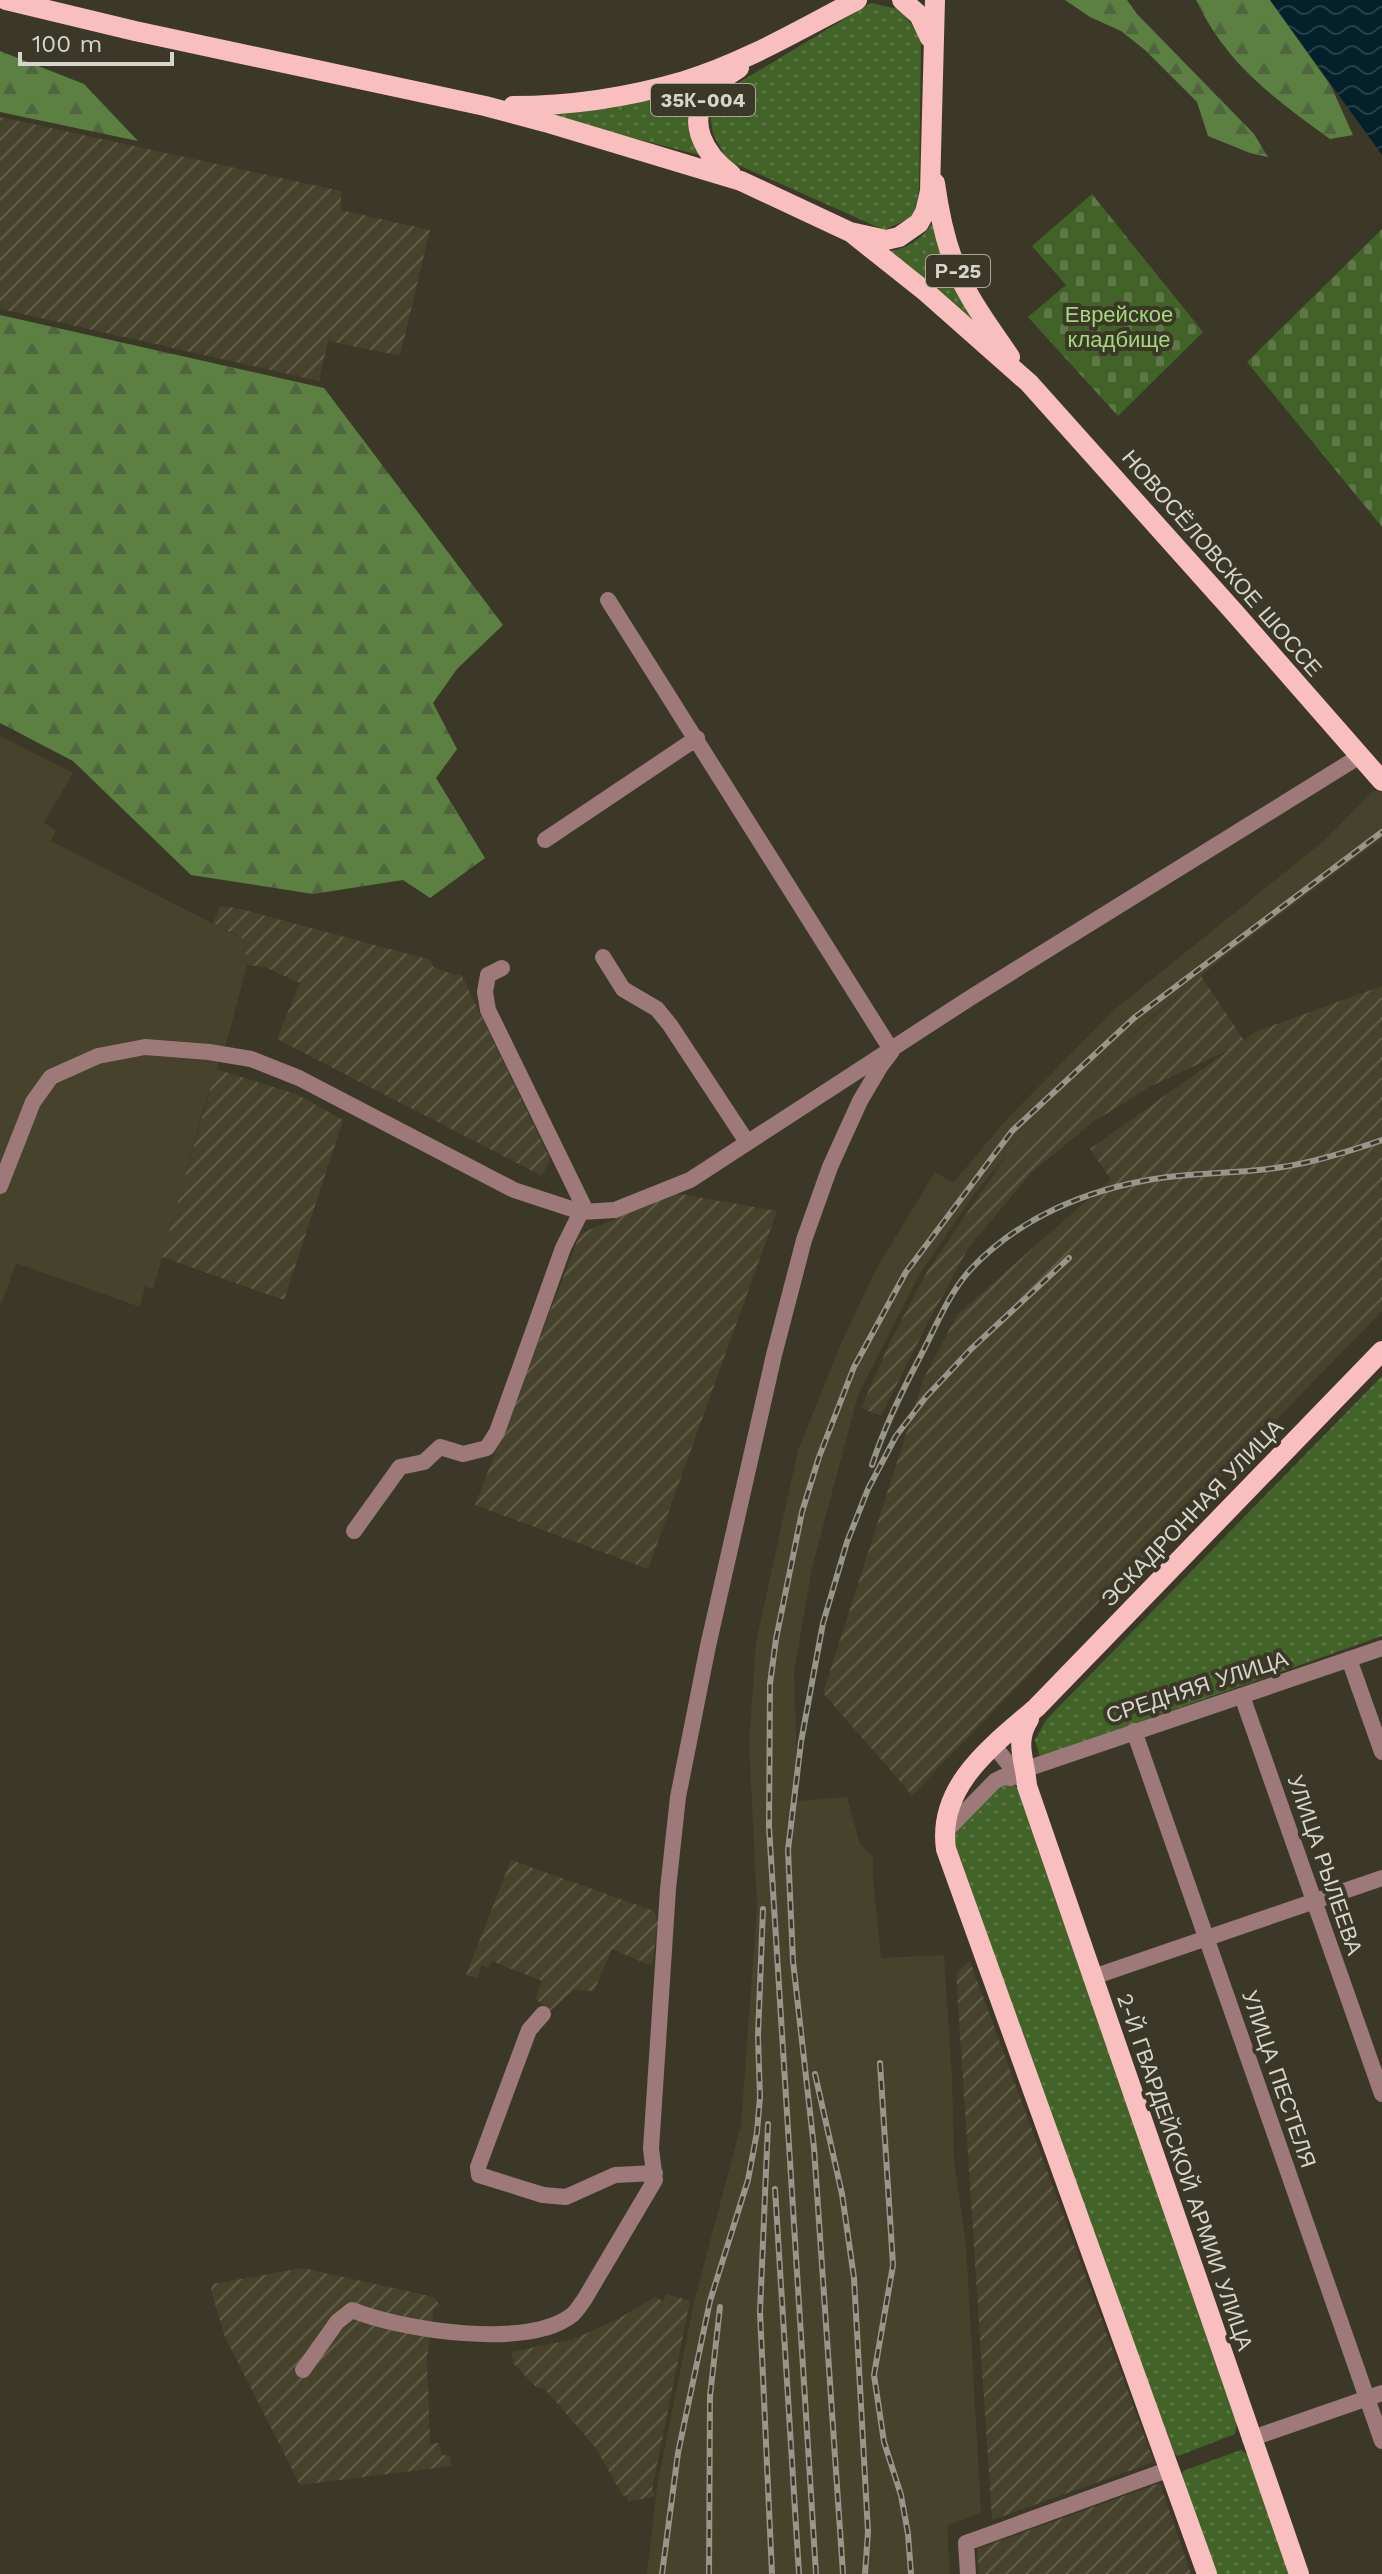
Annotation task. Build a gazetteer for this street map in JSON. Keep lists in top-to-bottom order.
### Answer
{
  "streets": {
    "main road": [
      "35К-004",
      "Р-25",
      "НОВОСЁЛОВСКОЕ ШОССЕ",
      "ЭСКАДРОННАЯ УЛИЦА",
      "2-Й ГВАРДЕЙСКОЙ АРМИИ УЛИЦА"
    ],
    "street": ["СРЕДНЯЯ УЛИЦА", "УЛИЦА РЫЛЕЕВА", "УЛИЦА ПЕСТЕЛЯ"]
  },
  "crossings": [
    ["35К-004", "НОВОСЁЛОВСКОЕ ШОССЕ"],
    ["ЭСКАДРОННАЯ УЛИЦА", "2-Й ГВАРДЕЙСКОЙ АРМИИ УЛИЦА"],
    ["СРЕДНЯЯ УЛИЦА", "УЛИЦА РЫЛЕЕВА"],
    ["СРЕДНЯЯ УЛИЦА", "УЛИЦА ПЕСТЕЛЯ"],
    ["СРЕДНЯЯ УЛИЦА", "2-Й ГВАРДЕЙСКОЙ АРМИИ УЛИЦА"]
  ],
  "parks": ["Еврейское кладбище"],
  "scale_bar": "100 m"
}
